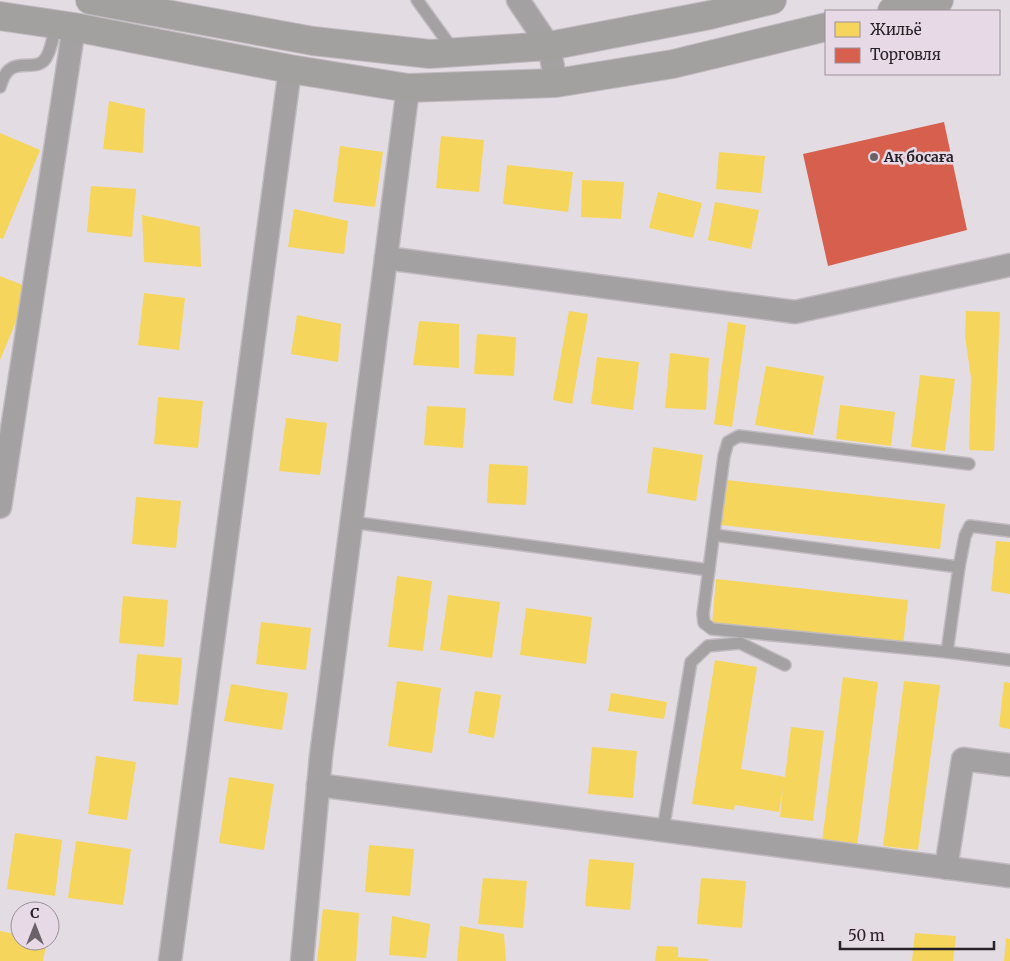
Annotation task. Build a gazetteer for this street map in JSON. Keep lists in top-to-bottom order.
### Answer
{
  "places": ["Ақ босаға"],
  "legend": ["Жильё", "Торговля"],
  "scale_bar": "50 m",
  "north": "top"
}
